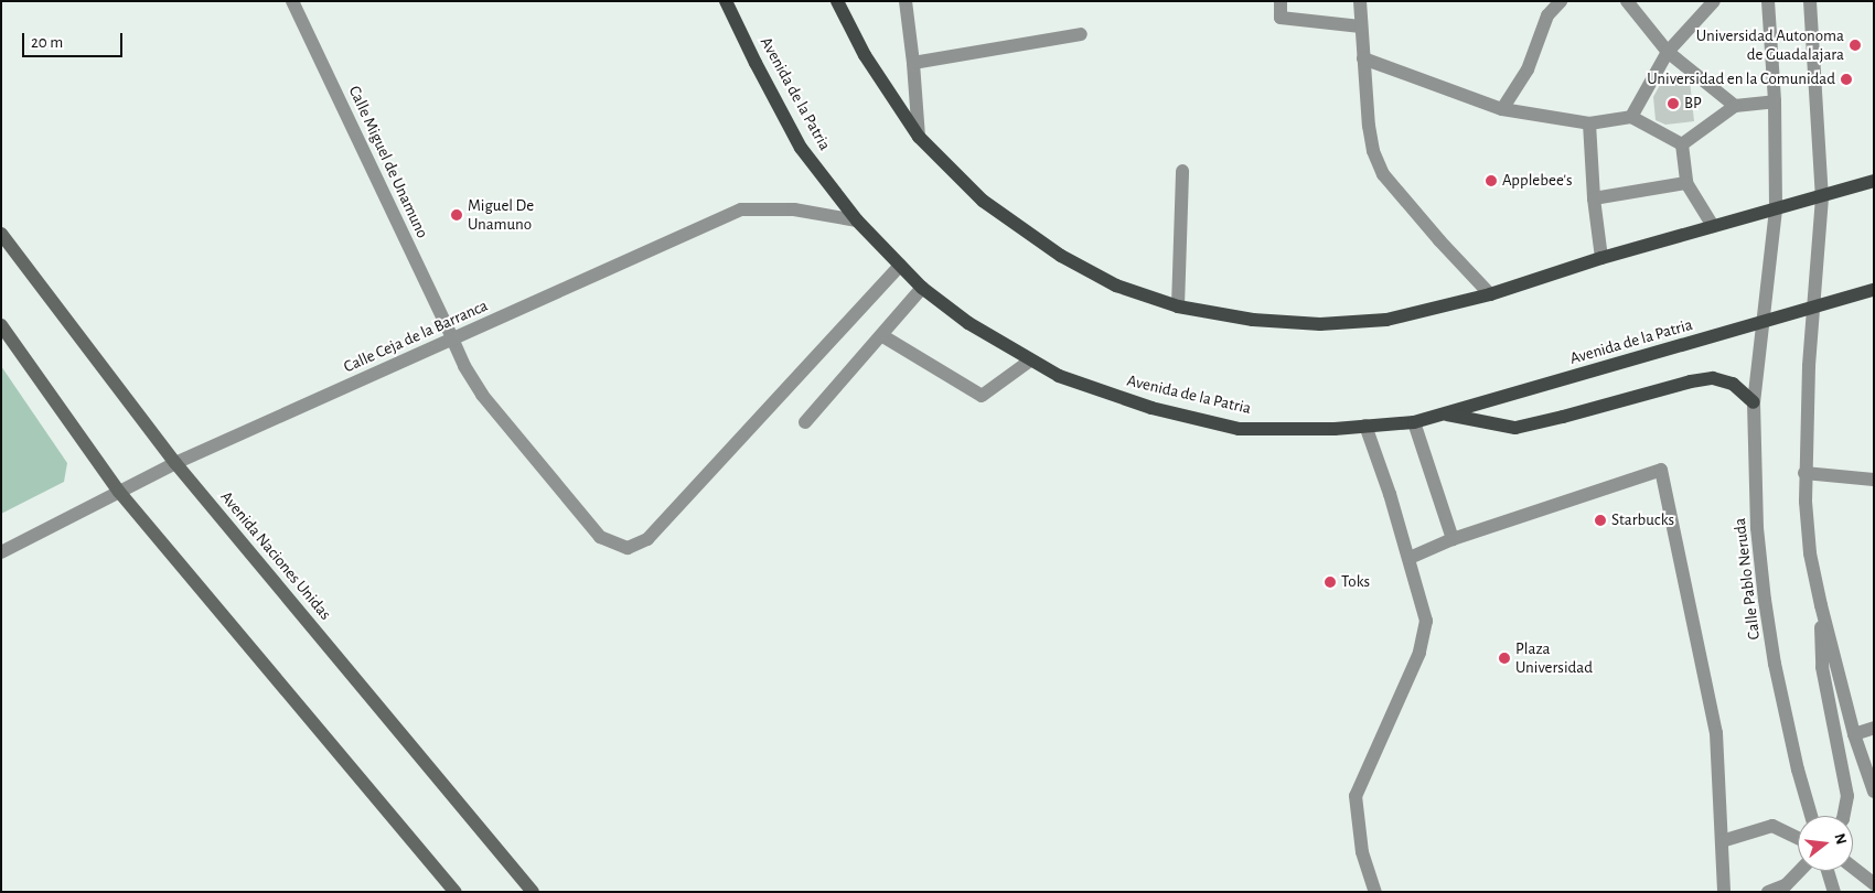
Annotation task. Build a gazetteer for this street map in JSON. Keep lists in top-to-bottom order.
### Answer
{
  "streets": {
    "main road": ["Avenida de la Patria"],
    "street": [
      "Calle Miguel de Unamuno",
      "Calle Ceja de la Barranca",
      "Avenida Naciones Unidas",
      "Calle Pablo Neruda"
    ]
  },
  "crossings": [
    ["Avenida de la Patria", "Calle Miguel de Unamuno"],
    ["Avenida de la Patria", "Calle Ceja de la Barranca"],
    ["Avenida de la Patria", "Calle Pablo Neruda"],
    ["Calle Miguel de Unamuno", "Calle Ceja de la Barranca"],
    ["Calle Ceja de la Barranca", "Avenida Naciones Unidas"]
  ],
  "places": [
    "Universidad Autonoma de Guadalajara",
    "Universidad en la Comunidad",
    "BP",
    "Applebee's",
    "Miguel De Unamuno",
    "Starbucks",
    "Toks",
    "Plaza Universidad"
  ],
  "scale_bar": "20 m",
  "north": "right"
}
